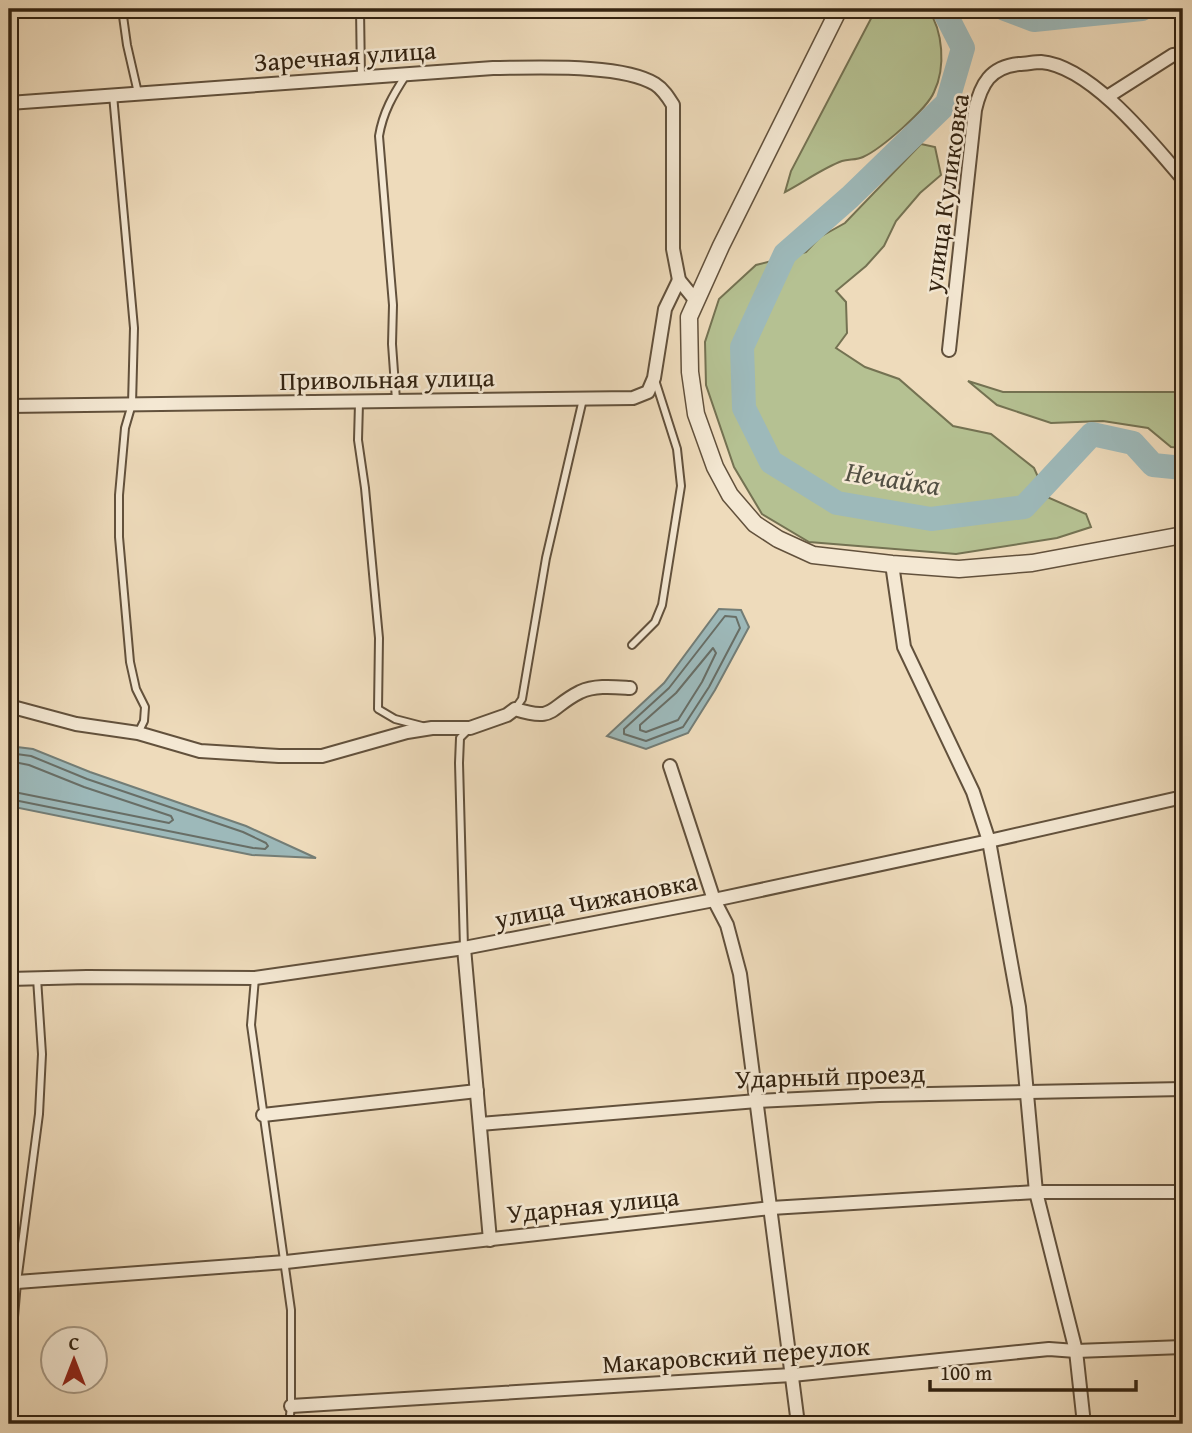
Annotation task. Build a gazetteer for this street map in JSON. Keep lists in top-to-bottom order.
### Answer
{
  "streets": {
    "street": [
      "Заречная улица",
      "улица Куликовка",
      "Привольная улица",
      "улица Чижановка",
      "Ударный проезд",
      "Ударная улица",
      "Макаровский переулок"
    ]
  },
  "water": ["Нечайка"],
  "scale_bar": "100 m",
  "north": "top"
}
